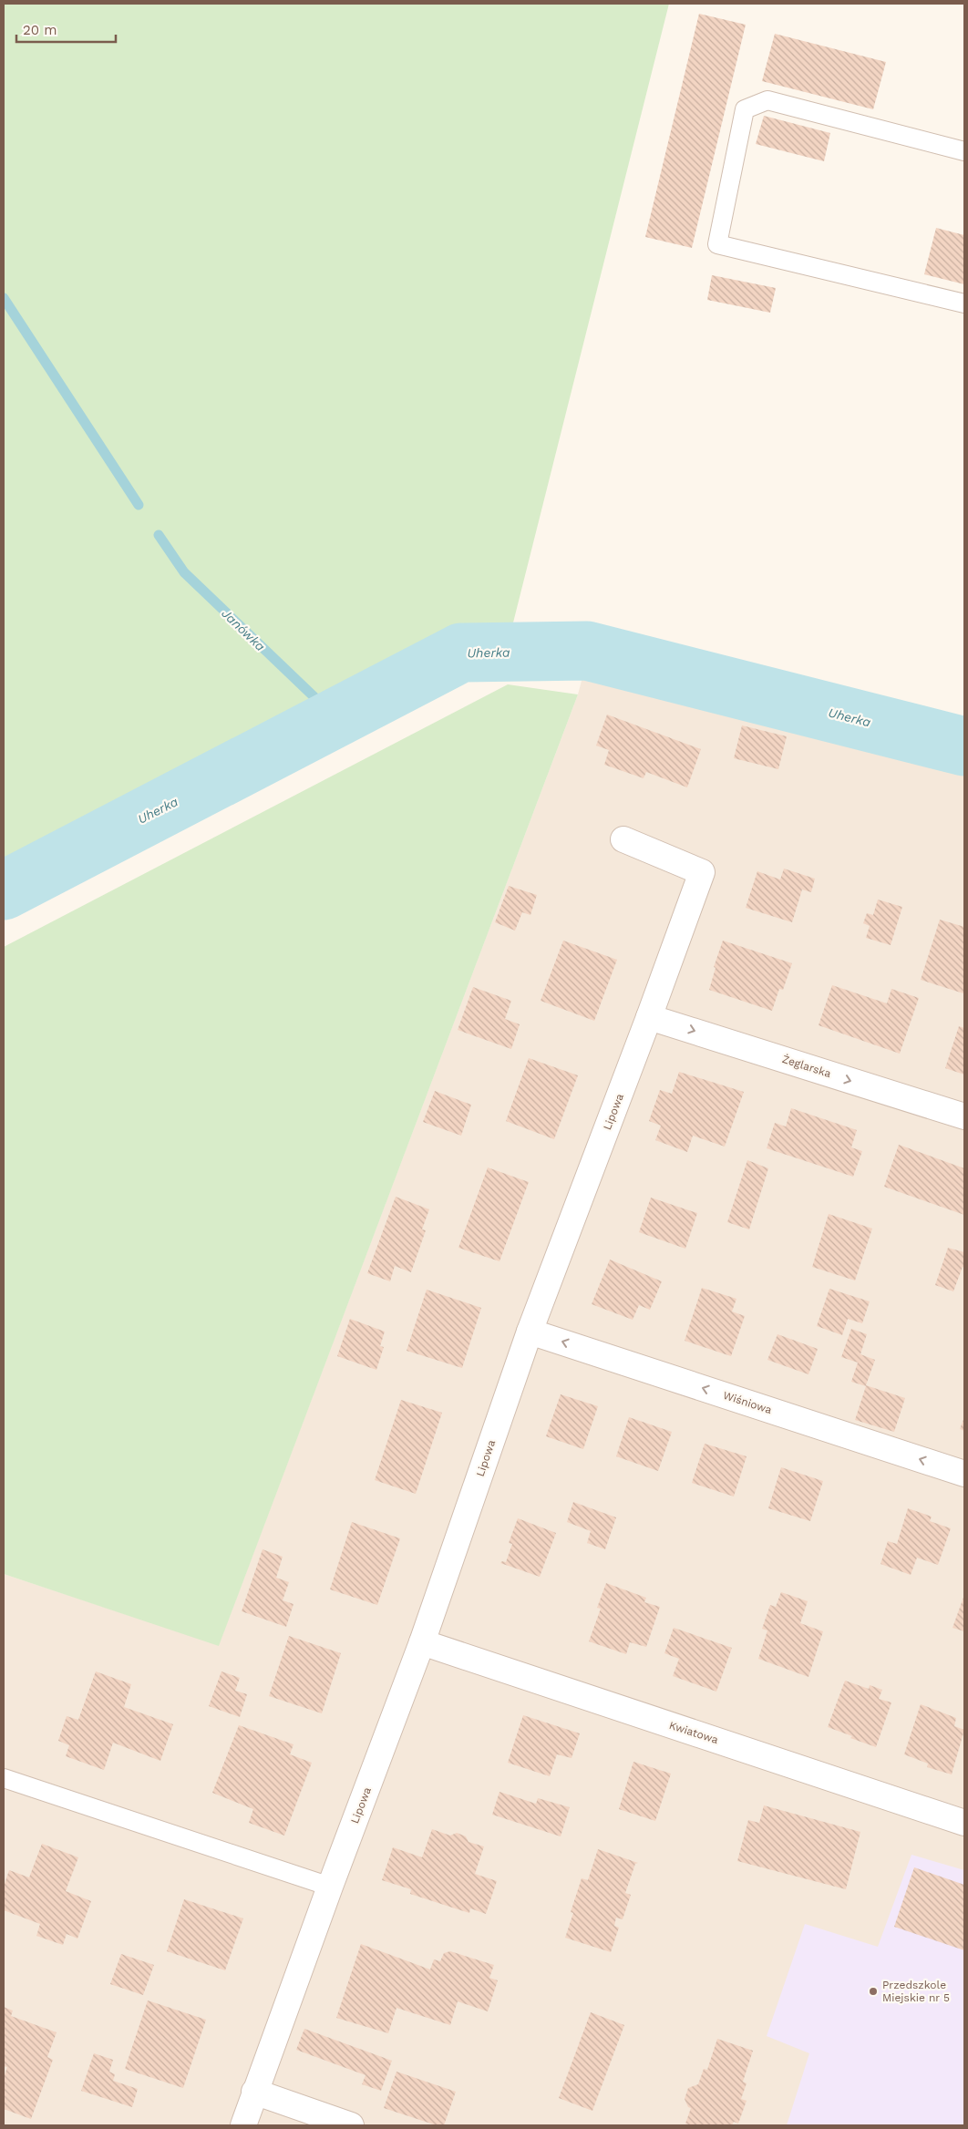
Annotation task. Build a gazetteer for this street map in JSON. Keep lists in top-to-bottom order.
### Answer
{
  "streets": {
    "street": [
      "Żeglarska",
      "Lipowa",
      "Wiśniowa",
      "Kwiatowa"
    ]
  },
  "crossings": [
    ["Żeglarska", "Lipowa"],
    ["Lipowa", "Wiśniowa"],
    ["Lipowa", "Kwiatowa"]
  ],
  "one_way": ["Żeglarska", "Wiśniowa"],
  "water": ["Janówka", "Uherka"],
  "places": ["Przedszkole Miejskie nr 5"],
  "scale_bar": "20 m"
}
